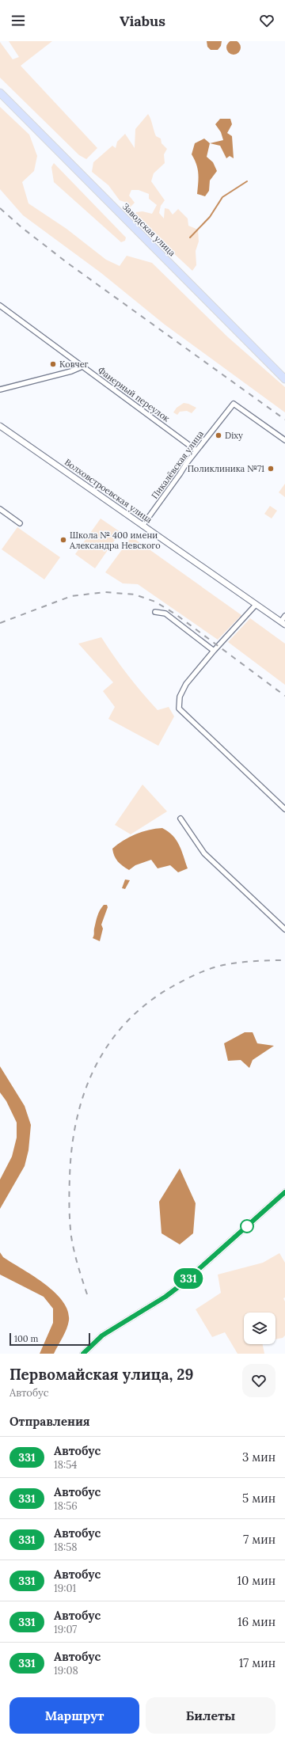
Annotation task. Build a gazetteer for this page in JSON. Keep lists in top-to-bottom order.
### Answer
{
  "streets": {
    "main road": ["Заводская улица"],
    "street": ["Фанерный переулок", "Пикалёвская улица", "Волховстроевская улица"]
  },
  "crossings": [
    ["Фанерный переулок", "Пикалёвская улица"],
    ["Пикалёвская улица", "Волховстроевская улица"]
  ],
  "places": [
    "Ковчег",
    "Dixy",
    "Поликлиника №71",
    "Школа № 400 имени Александра Невского"
  ],
  "lines": ["bus line 331"],
  "scale_bar": "100 m",
  "page": {
    "header": "Viabus",
    "on_map": "331",
    "scale": "100 m",
    "heading": [
      ["Первомайская улица, 29", "Автобус"],
      "Отправления"
    ],
    "list": [
      {
        "mark": "331",
        "name": "Автобус",
        "note": "18:54",
        "value": "3 мин"
      },
      {
        "mark": "331",
        "name": "Автобус",
        "note": "18:56",
        "value": "5 мин"
      },
      {
        "mark": "331",
        "name": "Автобус",
        "note": "18:58",
        "value": "7 мин"
      },
      {
        "mark": "331",
        "name": "Автобус",
        "note": "19:01",
        "value": "10 мин"
      },
      {
        "mark": "331",
        "name": "Автобус",
        "note": "19:07",
        "value": "16 мин"
      },
      {
        "mark": "331",
        "name": "Автобус",
        "note": "19:08",
        "value": "17 мин"
      }
    ],
    "buttons": ["Маршрут", "Билеты"]
  }
}
